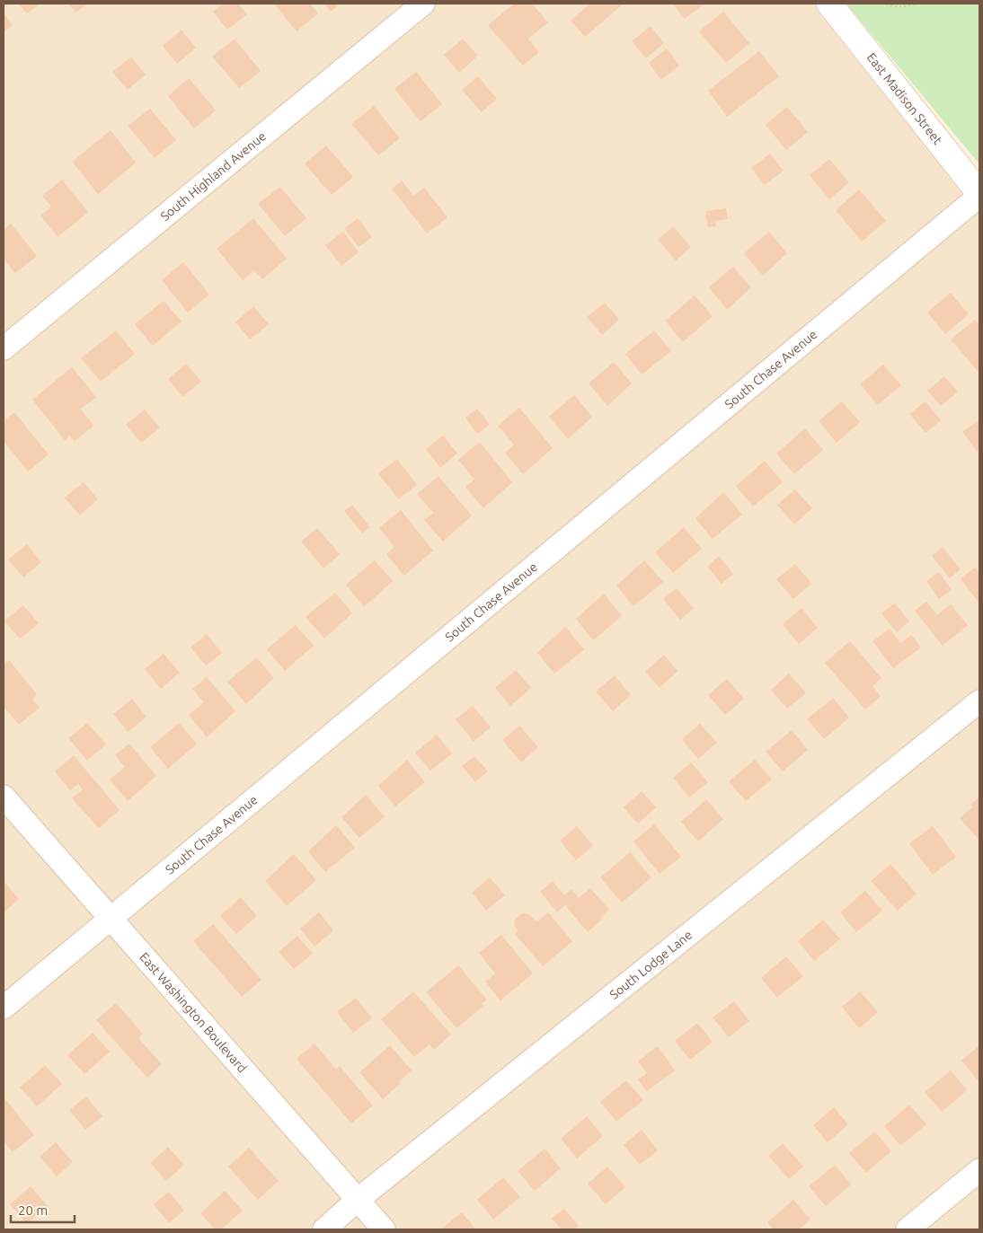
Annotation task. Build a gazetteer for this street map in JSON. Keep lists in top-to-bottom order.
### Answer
{
  "streets": {
    "street": [
      "East Madison Street",
      "South Highland Avenue",
      "South Chase Avenue",
      "South Lodge Lane",
      "East Washington Boulevard"
    ]
  },
  "crossings": [
    ["South Chase Avenue", "East Washington Boulevard"],
    ["South Lodge Lane", "East Washington Boulevard"]
  ],
  "scale_bar": "20 m"
}
